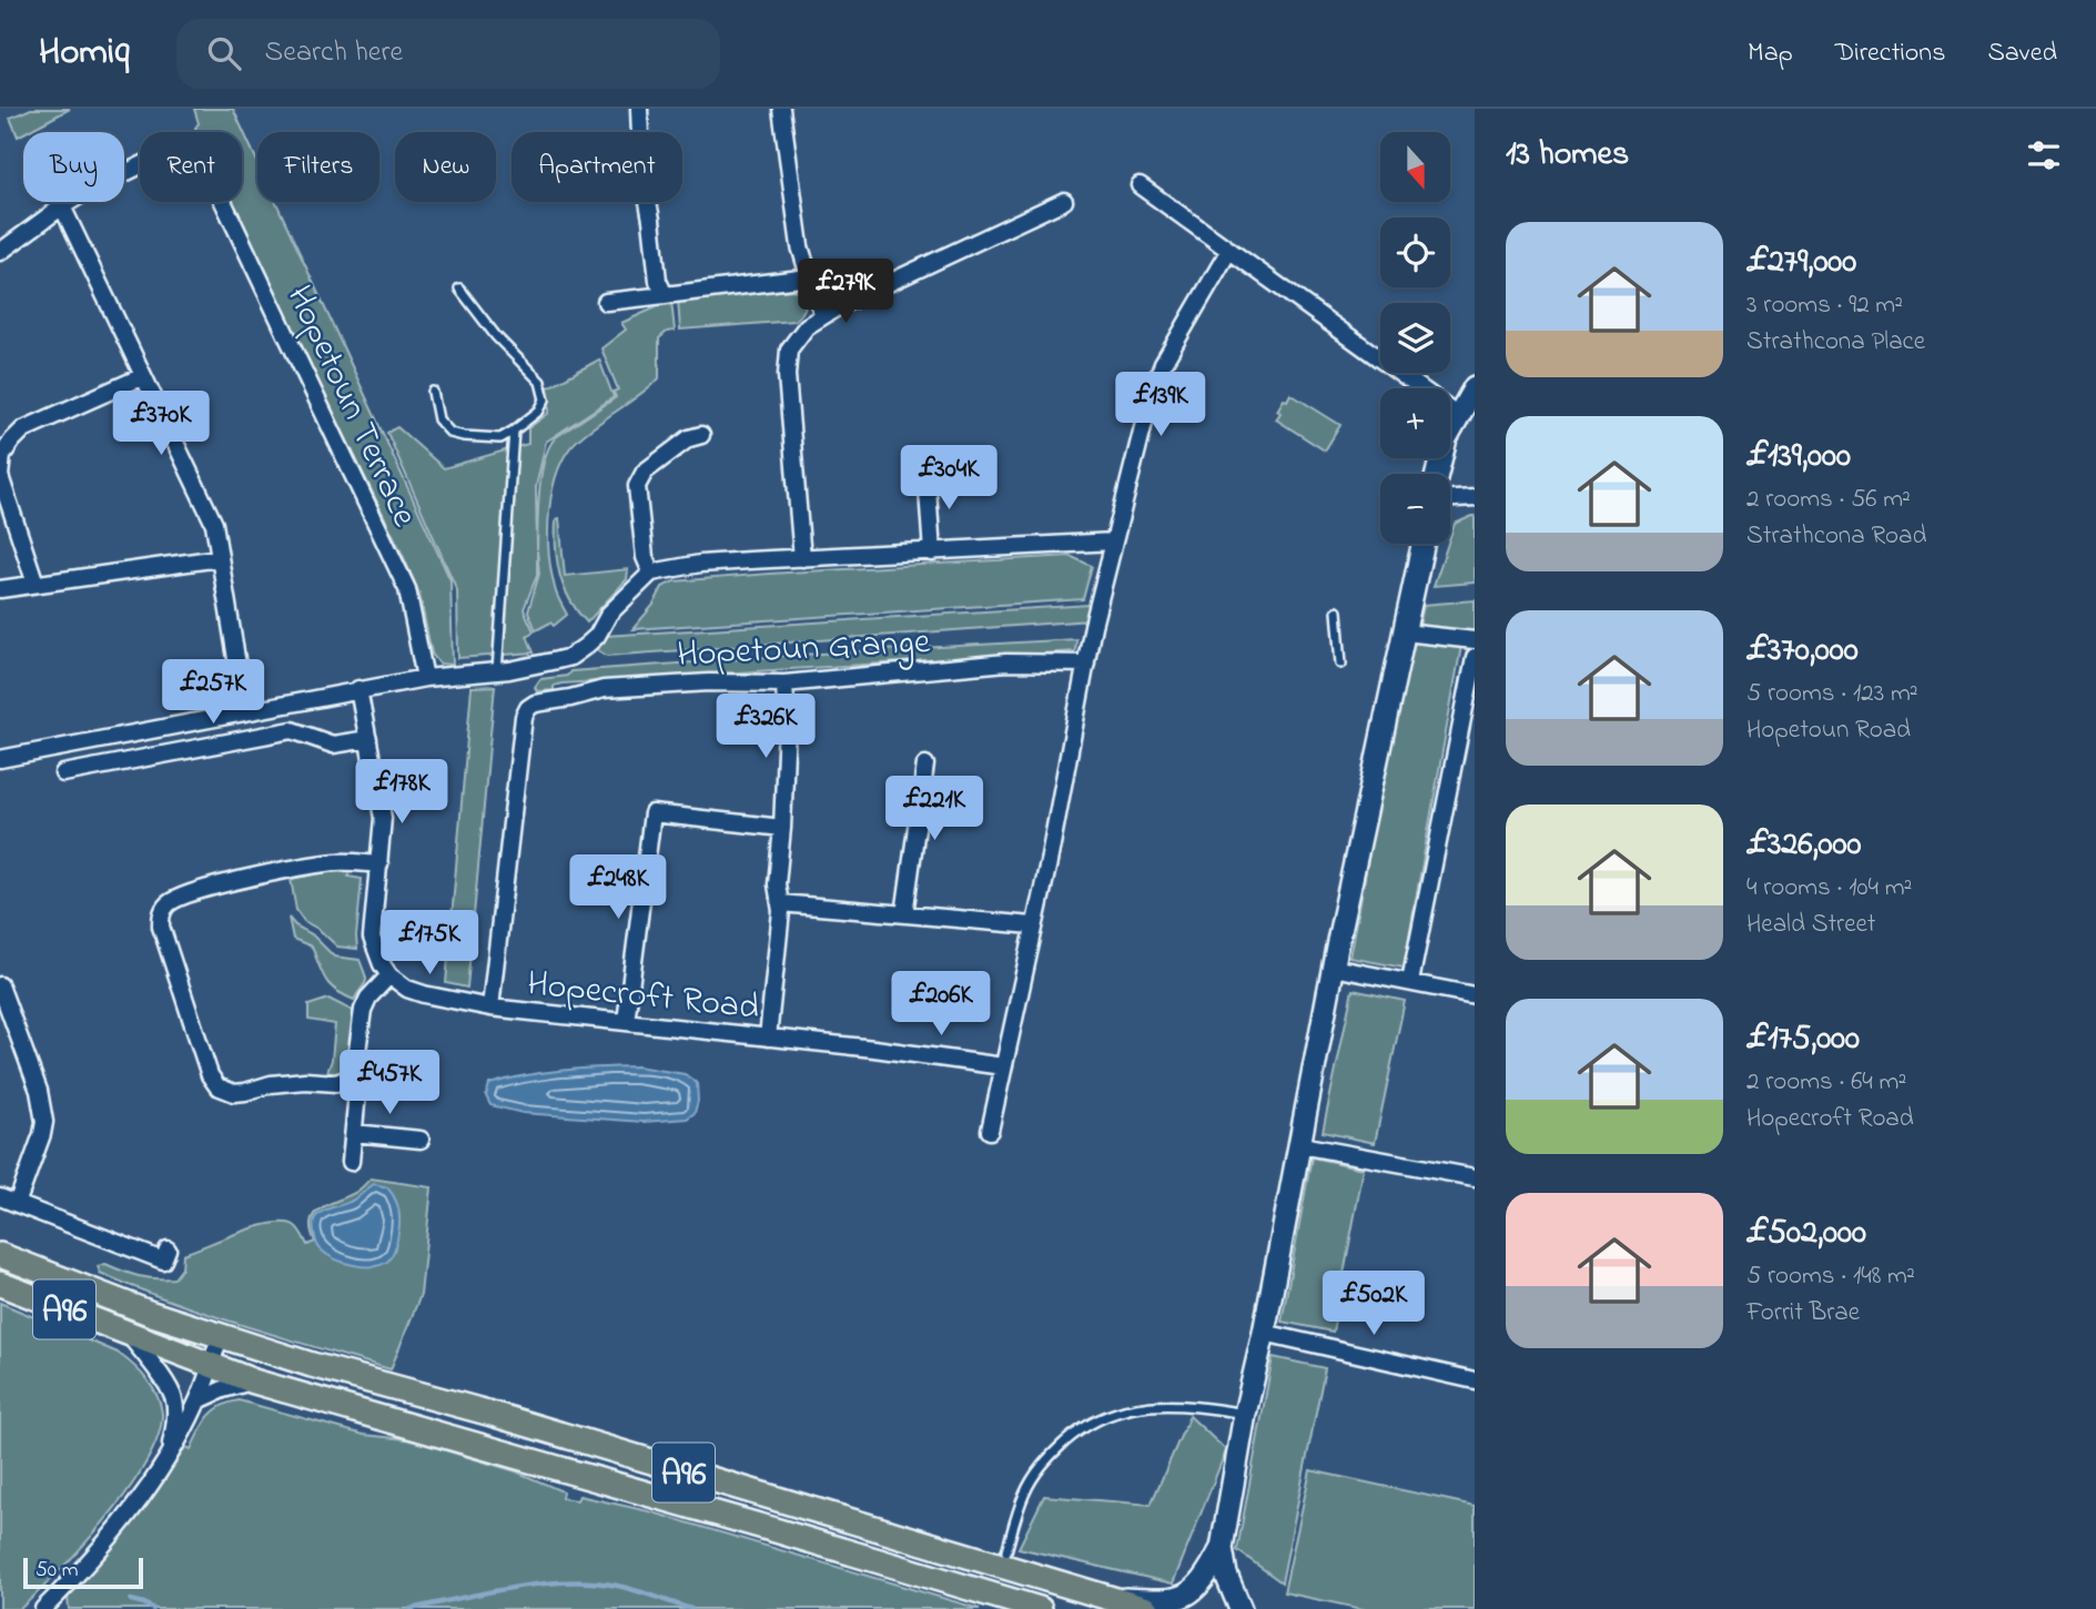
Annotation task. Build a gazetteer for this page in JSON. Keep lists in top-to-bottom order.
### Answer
{
  "streets": {
    "main road": ["A96"],
    "street": ["Hopetoun Terrace", "Hopetoun Grange", "Hopecroft Road"]
  },
  "crossings": [
    ["Hopetoun Grange", "Hopecroft Road"]
  ],
  "scale_bar": "50 m",
  "north": "bottom",
  "page": {
    "header": "Homiq",
    "search": "Search here",
    "nav": ["Map", "Directions", "Saved"],
    "heading": "13 homes",
    "map_buttons": ["+", "−"],
    "chip": [
      "Buy",
      "Rent",
      "Filters",
      "New",
      "Apartment"
    ],
    "list": [
      {
        "name": "£279,000",
        "note": "3 rooms · 92 m² · Strathcona Place"
      },
      {
        "name": "£139,000",
        "note": "2 rooms · 56 m² · Strathcona Road"
      },
      {
        "name": "£370,000",
        "note": "5 rooms · 123 m² · Hopetoun Road"
      },
      {
        "name": "£326,000",
        "note": "4 rooms · 104 m² · Heald Street"
      },
      {
        "name": "£175,000",
        "note": "2 rooms · 64 m² · Hopecroft Road"
      },
      {
        "name": "£502,000",
        "note": "5 rooms · 148 m² · Forrit Brae"
      }
    ],
    "price": [
      "£279K",
      "£139K",
      "£370K",
      "£304K",
      "£257K",
      "£326K",
      "£178K",
      "£221K",
      "£248K",
      "£175K",
      "£206K",
      "£457K",
      "£502K"
    ],
    "scale": "50 m"
  }
}
